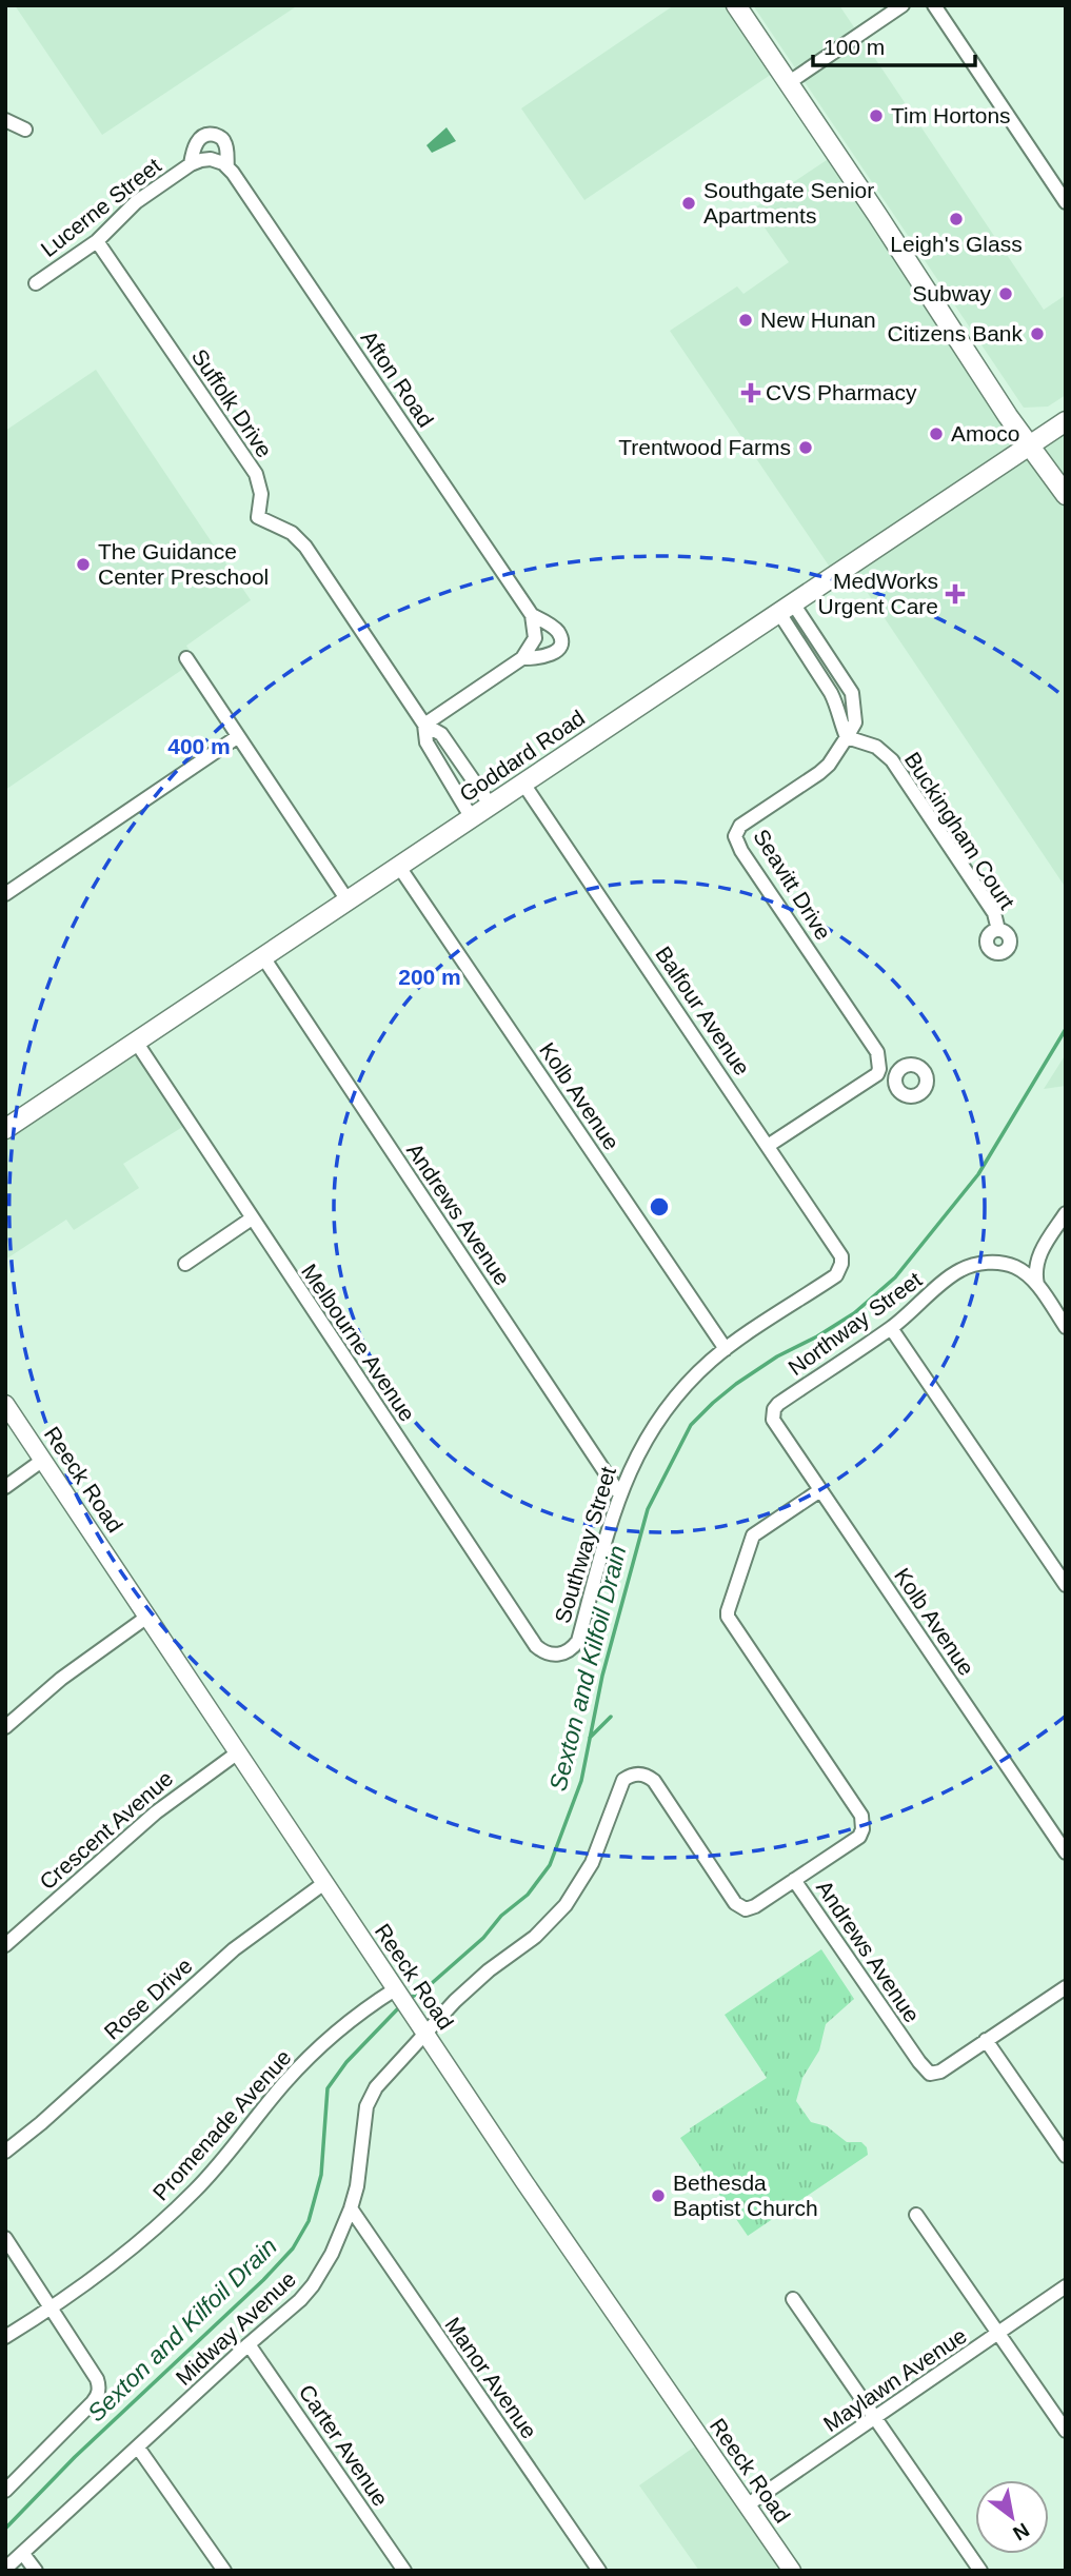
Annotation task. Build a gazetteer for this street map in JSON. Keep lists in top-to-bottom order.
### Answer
{
  "streets": {
    "main road": ["Goddard Road"],
    "street": [
      "Lucerne Street",
      "Afton Road",
      "Suffolk Drive",
      "Buckingham Court",
      "Seavitt Drive",
      "Balfour Avenue",
      "Kolb Avenue",
      "Andrews Avenue",
      "Northway Street",
      "Melbourne Avenue",
      "Reeck Road",
      "Southway Street",
      "Crescent Avenue",
      "Rose Drive",
      "Promenade Avenue",
      "Midway Avenue",
      "Manor Avenue",
      "Maylawn Avenue",
      "Carter Avenue"
    ]
  },
  "crossings": [
    ["Lucerne Street", "Afton Road"],
    ["Lucerne Street", "Suffolk Drive"],
    ["Suffolk Drive", "Goddard Road"],
    ["Goddard Road", "Balfour Avenue"],
    ["Goddard Road", "Kolb Avenue"],
    ["Goddard Road", "Andrews Avenue"],
    ["Goddard Road", "Melbourne Avenue"],
    ["Buckingham Court", "Seavitt Drive"],
    ["Balfour Avenue", "Southway Street"],
    ["Kolb Avenue", "Andrews Avenue"],
    ["Kolb Avenue", "Northway Street"],
    ["Kolb Avenue", "Southway Street"],
    ["Andrews Avenue", "Southway Street"],
    ["Andrews Avenue", "Midway Avenue"],
    ["Melbourne Avenue", "Southway Street"],
    ["Reeck Road", "Crescent Avenue"],
    ["Reeck Road", "Rose Drive"],
    ["Reeck Road", "Promenade Avenue"],
    ["Reeck Road", "Midway Avenue"],
    ["Reeck Road", "Maylawn Avenue"],
    ["Midway Avenue", "Manor Avenue"],
    ["Midway Avenue", "Carter Avenue"]
  ],
  "water": ["Sexton and Kilfoil Drain"],
  "places": {
    "other": [
      "Tim Hortons",
      "Southgate Senior Apartments",
      "Leigh's Glass",
      "Subway",
      "New Hunan",
      "Citizens Bank",
      "Amoco",
      "Trentwood Farms",
      "The Guidance Center Preschool",
      "Bethesda Baptist Church"
    ],
    "health": ["CVS Pharmacy", "MedWorks Urgent Care"]
  },
  "scale_bar": "100 m",
  "north": "bottom right",
  "rings": ["400 m", "200 m"]
}
